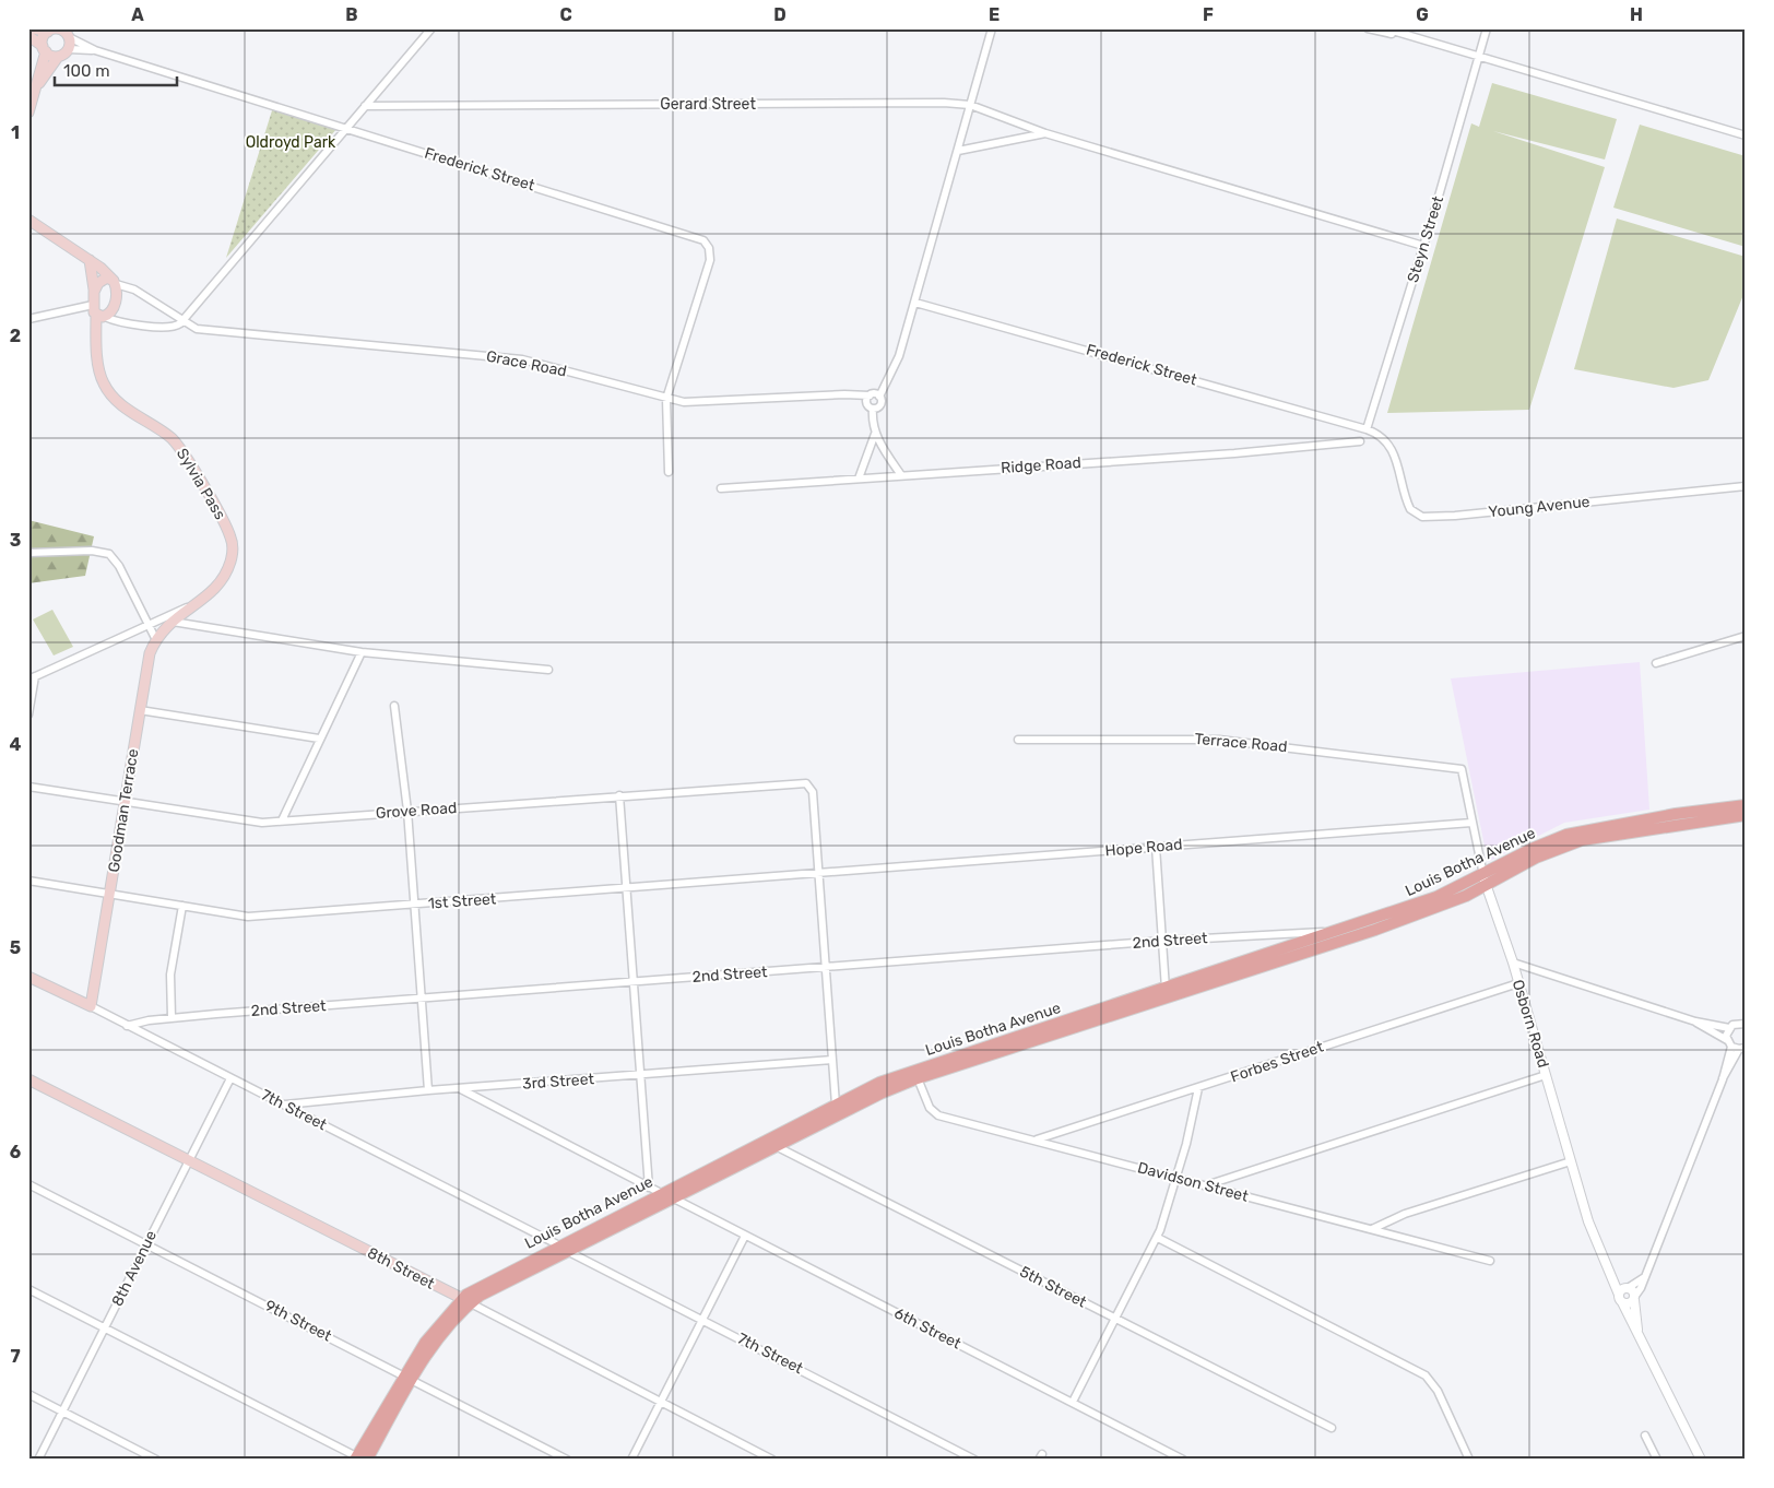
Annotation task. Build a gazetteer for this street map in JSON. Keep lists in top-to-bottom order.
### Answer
{
  "streets": {
    "main road": [
      "Grace Road",
      "Sylvia Pass",
      "Goodman Terrace",
      "Louis Botha Avenue",
      "7th Street",
      "8th Street"
    ],
    "street": [
      "Gerard Street",
      "Frederick Street",
      "Steyn Street",
      "Ridge Road",
      "Young Avenue",
      "Terrace Road",
      "Grove Road",
      "Hope Road",
      "1st Street",
      "2nd Street",
      "Osborn Road",
      "Forbes Street",
      "3rd Street",
      "Davidson Street",
      "8th Avenue",
      "5th Street",
      "9th Street",
      "6th Street"
    ]
  },
  "crossings": [
    ["Gerard Street", "Steyn Street"],
    ["Frederick Street", "Steyn Street"],
    ["Frederick Street", "Grace Road"],
    ["Frederick Street", "Young Avenue"],
    ["Steyn Street", "Young Avenue"],
    ["Grace Road", "Sylvia Pass"],
    ["Sylvia Pass", "Goodman Terrace"],
    ["Terrace Road", "Osborn Road"],
    ["Goodman Terrace", "Grove Road"],
    ["Goodman Terrace", "1st Street"],
    ["Goodman Terrace", "7th Street"],
    ["Grove Road", "Hope Road"],
    ["Grove Road", "1st Street"],
    ["Hope Road", "1st Street"],
    ["Hope Road", "Osborn Road"],
    ["Louis Botha Avenue", "2nd Street"],
    ["Louis Botha Avenue", "Osborn Road"],
    ["Louis Botha Avenue", "7th Street"],
    ["Louis Botha Avenue", "Davidson Street"],
    ["Louis Botha Avenue", "8th Street"],
    ["Louis Botha Avenue", "5th Street"],
    ["Louis Botha Avenue", "9th Street"],
    ["Louis Botha Avenue", "6th Street"],
    ["2nd Street", "7th Street"],
    ["Osborn Road", "Forbes Street"],
    ["Forbes Street", "Davidson Street"],
    ["3rd Street", "7th Street"],
    ["3rd Street", "6th Street"],
    ["7th Street", "8th Avenue"],
    ["8th Avenue", "8th Street"],
    ["8th Avenue", "9th Street"]
  ],
  "parks": ["Oldroyd Park"],
  "scale_bar": "100 m",
  "grid": {
    "columns": [
      "A",
      "B",
      "C",
      "D",
      "E",
      "F",
      "G",
      "H"
    ],
    "rows": [
      "1",
      "2",
      "3",
      "4",
      "5",
      "6",
      "7"
    ]
  }
}
